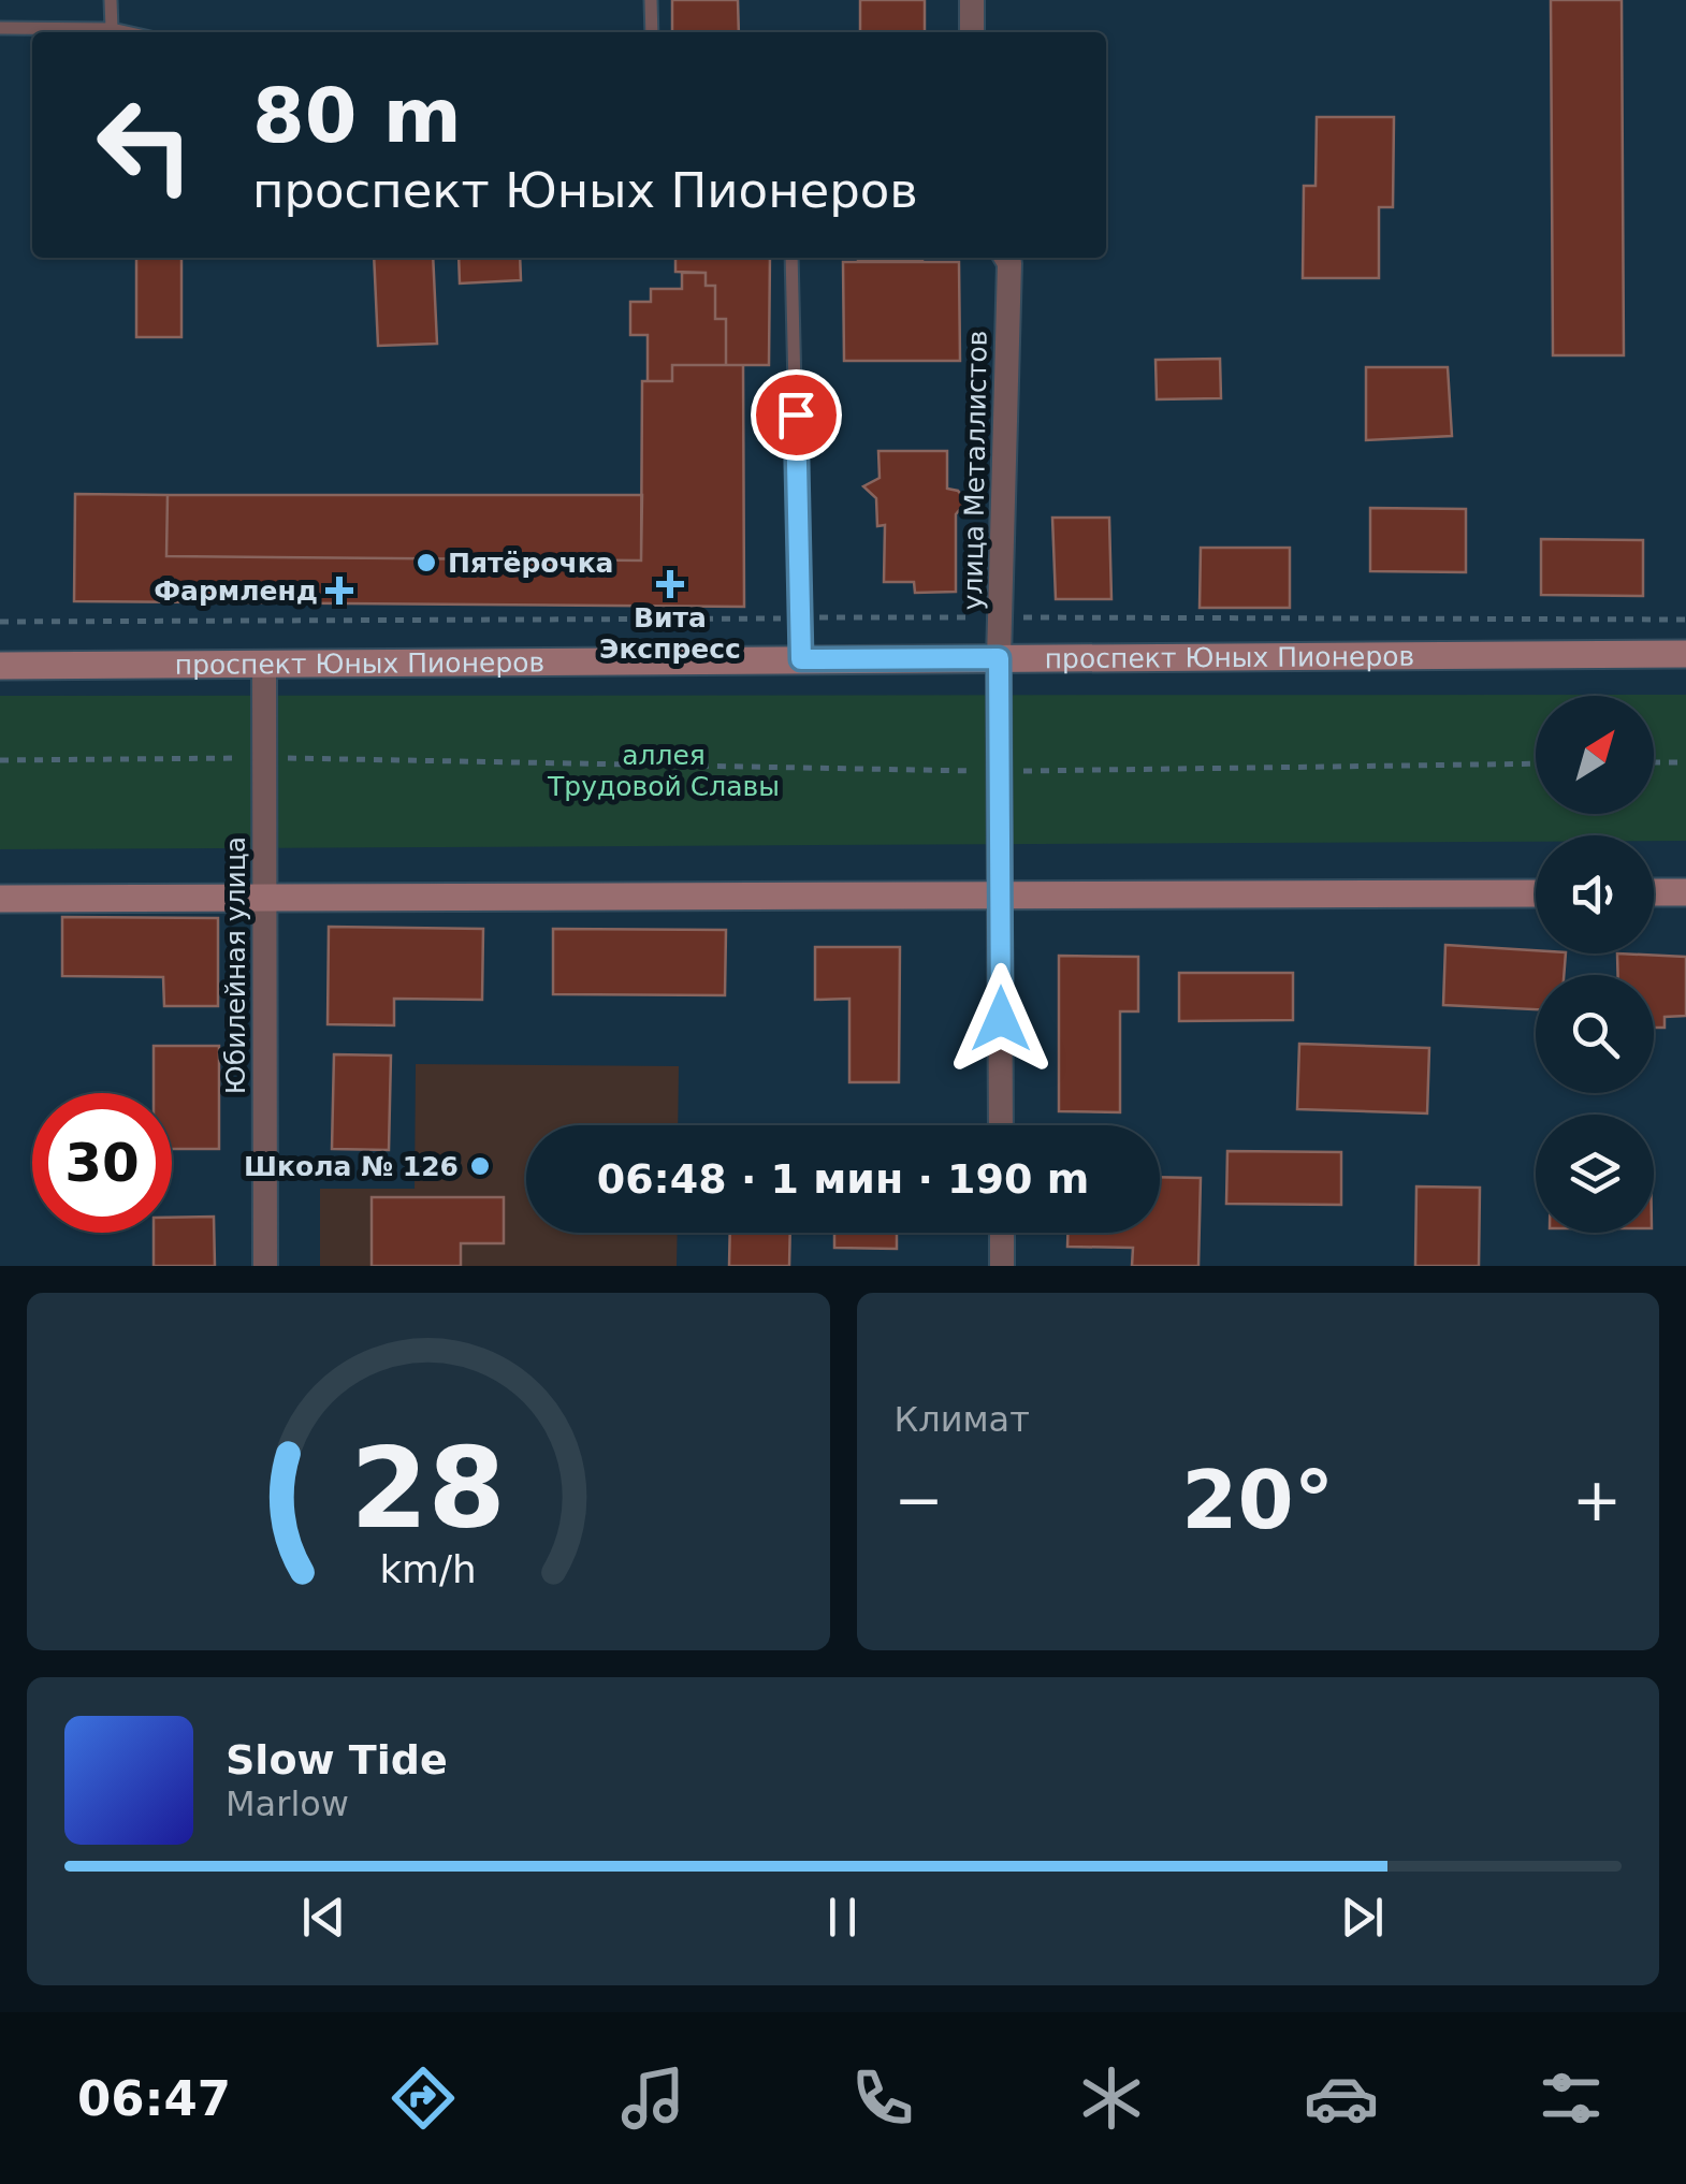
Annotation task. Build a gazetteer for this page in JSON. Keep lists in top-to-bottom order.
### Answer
{
  "streets": {
    "street": ["улица Металлистов", "проспект Юных Пионеров", "Юбилейная улица"]
  },
  "crossings": [
    ["улица Металлистов", "проспект Юных Пионеров"],
    ["проспект Юных Пионеров", "Юбилейная улица"]
  ],
  "parks": ["аллея Трудовой Славы"],
  "places": {
    "other": ["Пятёрочка", "Школа № 126"],
    "health": ["Вита Экспресс", "Фармленд"]
  },
  "north": "top right",
  "page": {
    "turn": ["80 m", "проспект Юных Пионеров"],
    "limit": "30",
    "trip": "06:48 · 1 мин · 190 m",
    "tile": "Климат",
    "heat": ["−", "20°", "+"],
    "song": ["Slow Tide", "Marlow"],
    "tabs": "06:47",
    "gauge": ["28", "km/h"]
  }
}
